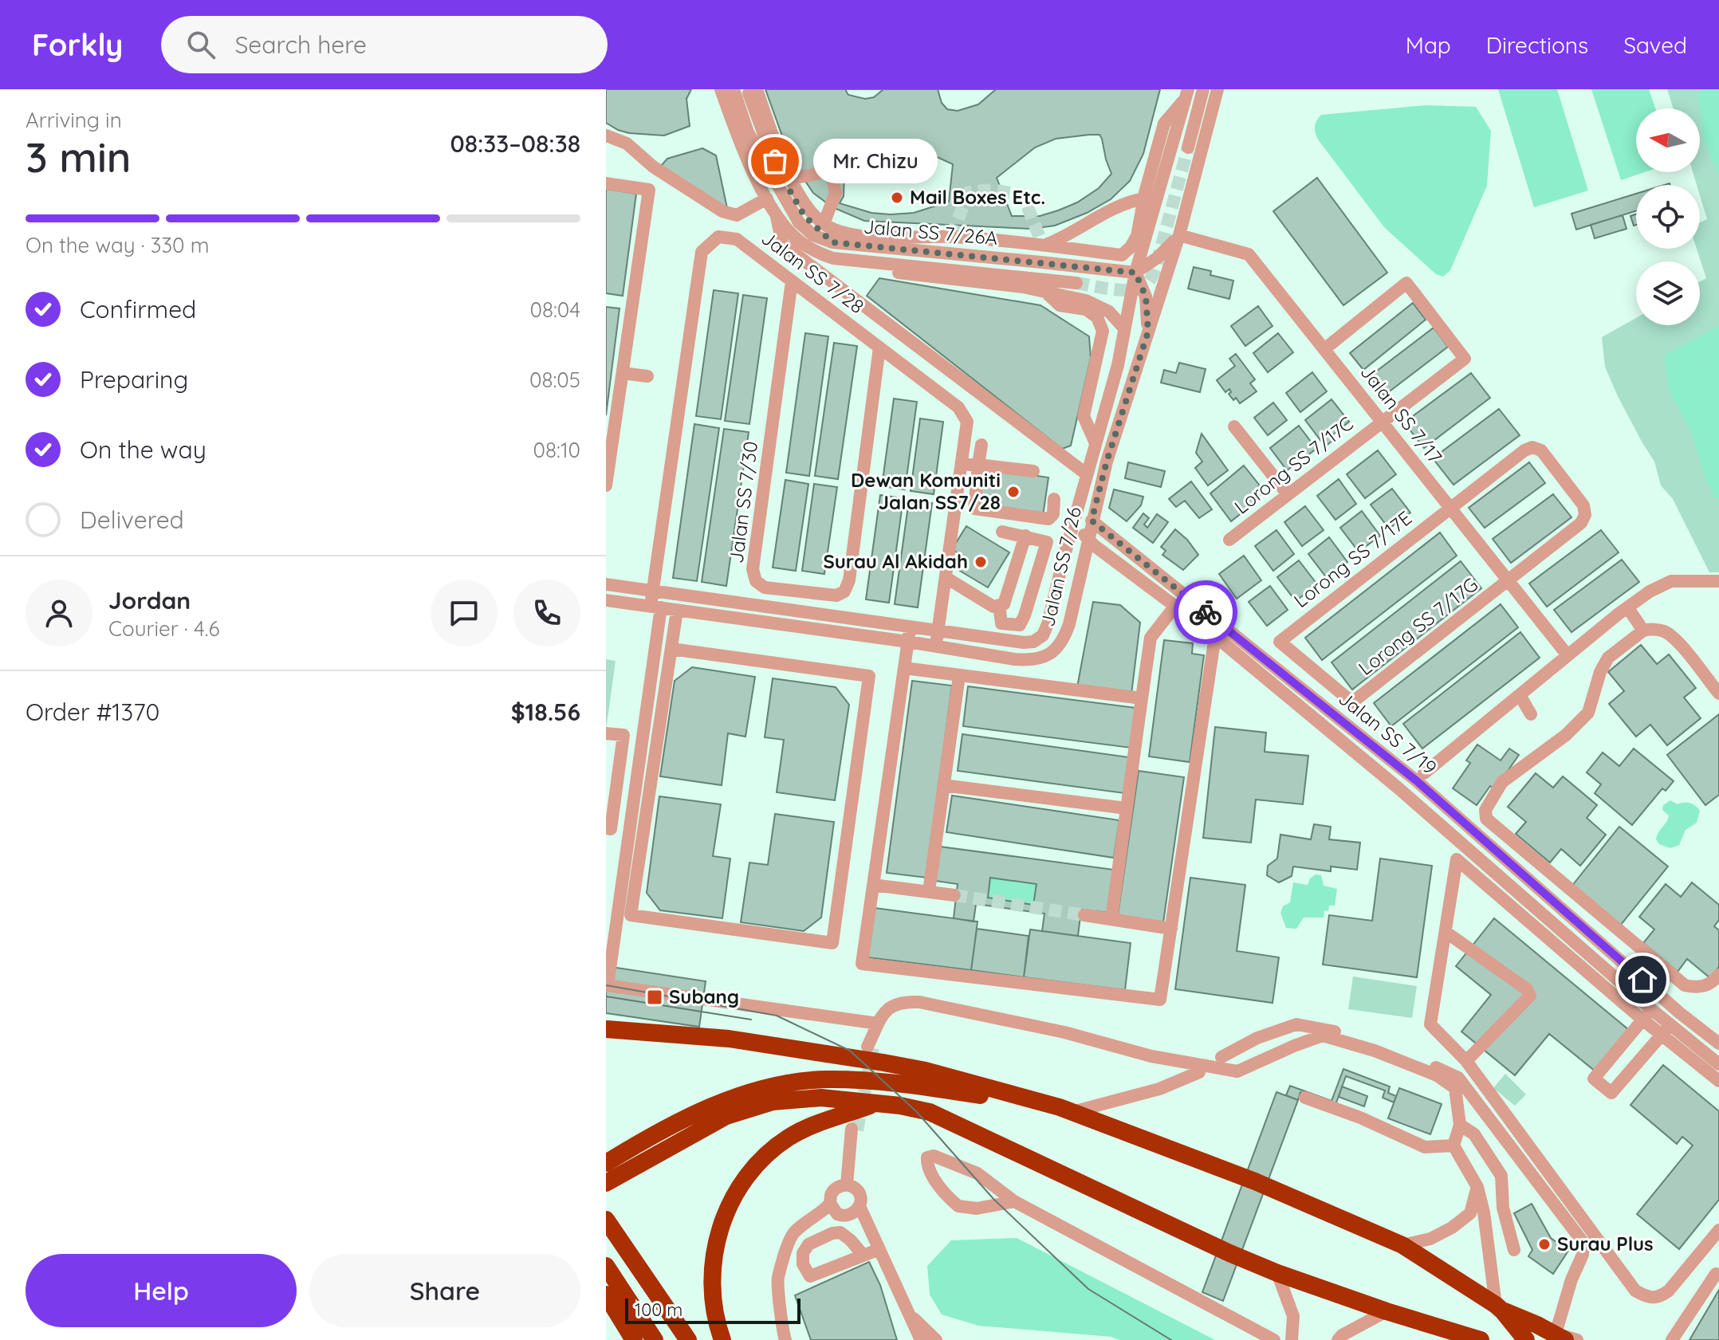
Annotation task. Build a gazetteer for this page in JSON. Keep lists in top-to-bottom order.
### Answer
{
  "streets": {
    "street": [
      "Jalan SS 7/26A",
      "Jalan SS 7/28",
      "Jalan SS 7/17",
      "Lorong SS 7/17C",
      "Jalan SS 7/30",
      "Lorong SS 7/17E",
      "Jalan SS 7/26",
      "Lorong SS 7/17G",
      "Jalan SS 7/19"
    ]
  },
  "crossings": [
    ["Jalan SS 7/26A", "Jalan SS 7/26"],
    ["Jalan SS 7/28", "Jalan SS 7/30"],
    ["Jalan SS 7/28", "Jalan SS 7/26"],
    ["Jalan SS 7/17", "Lorong SS 7/17C"],
    ["Jalan SS 7/17", "Lorong SS 7/17E"],
    ["Jalan SS 7/17", "Jalan SS 7/26"],
    ["Jalan SS 7/17", "Lorong SS 7/17G"],
    ["Lorong SS 7/17E", "Lorong SS 7/17G"],
    ["Jalan SS 7/26", "Jalan SS 7/19"]
  ],
  "places": {
    "other": [
      "Mr. Chizu",
      "Mail Boxes Etc.",
      "Dewan Komuniti Jalan SS7/28",
      "Surau Al Akidah",
      "Surau Plus"
    ],
    "transit": ["Subang"]
  },
  "scale_bar": "100 m",
  "north": "left",
  "page": {
    "header": "Forkly",
    "search": "Search here",
    "nav": ["Map", "Directions", "Saved"],
    "heading": ["3 min", "Arriving in", "08:33–08:38"],
    "panel": [
      "Jordan",
      "Courier · 4.6",
      "Order #1370",
      "$18.56"
    ],
    "bubble": "Mr. Chizu",
    "bar": "On the way · 330 m",
    "list": [
      ["Confirmed", "08:04"],
      ["Preparing", "08:05"],
      ["On the way", "08:10"],
      "Delivered"
    ],
    "buttons": ["Help", "Share"],
    "scale": "100 m"
  }
}
